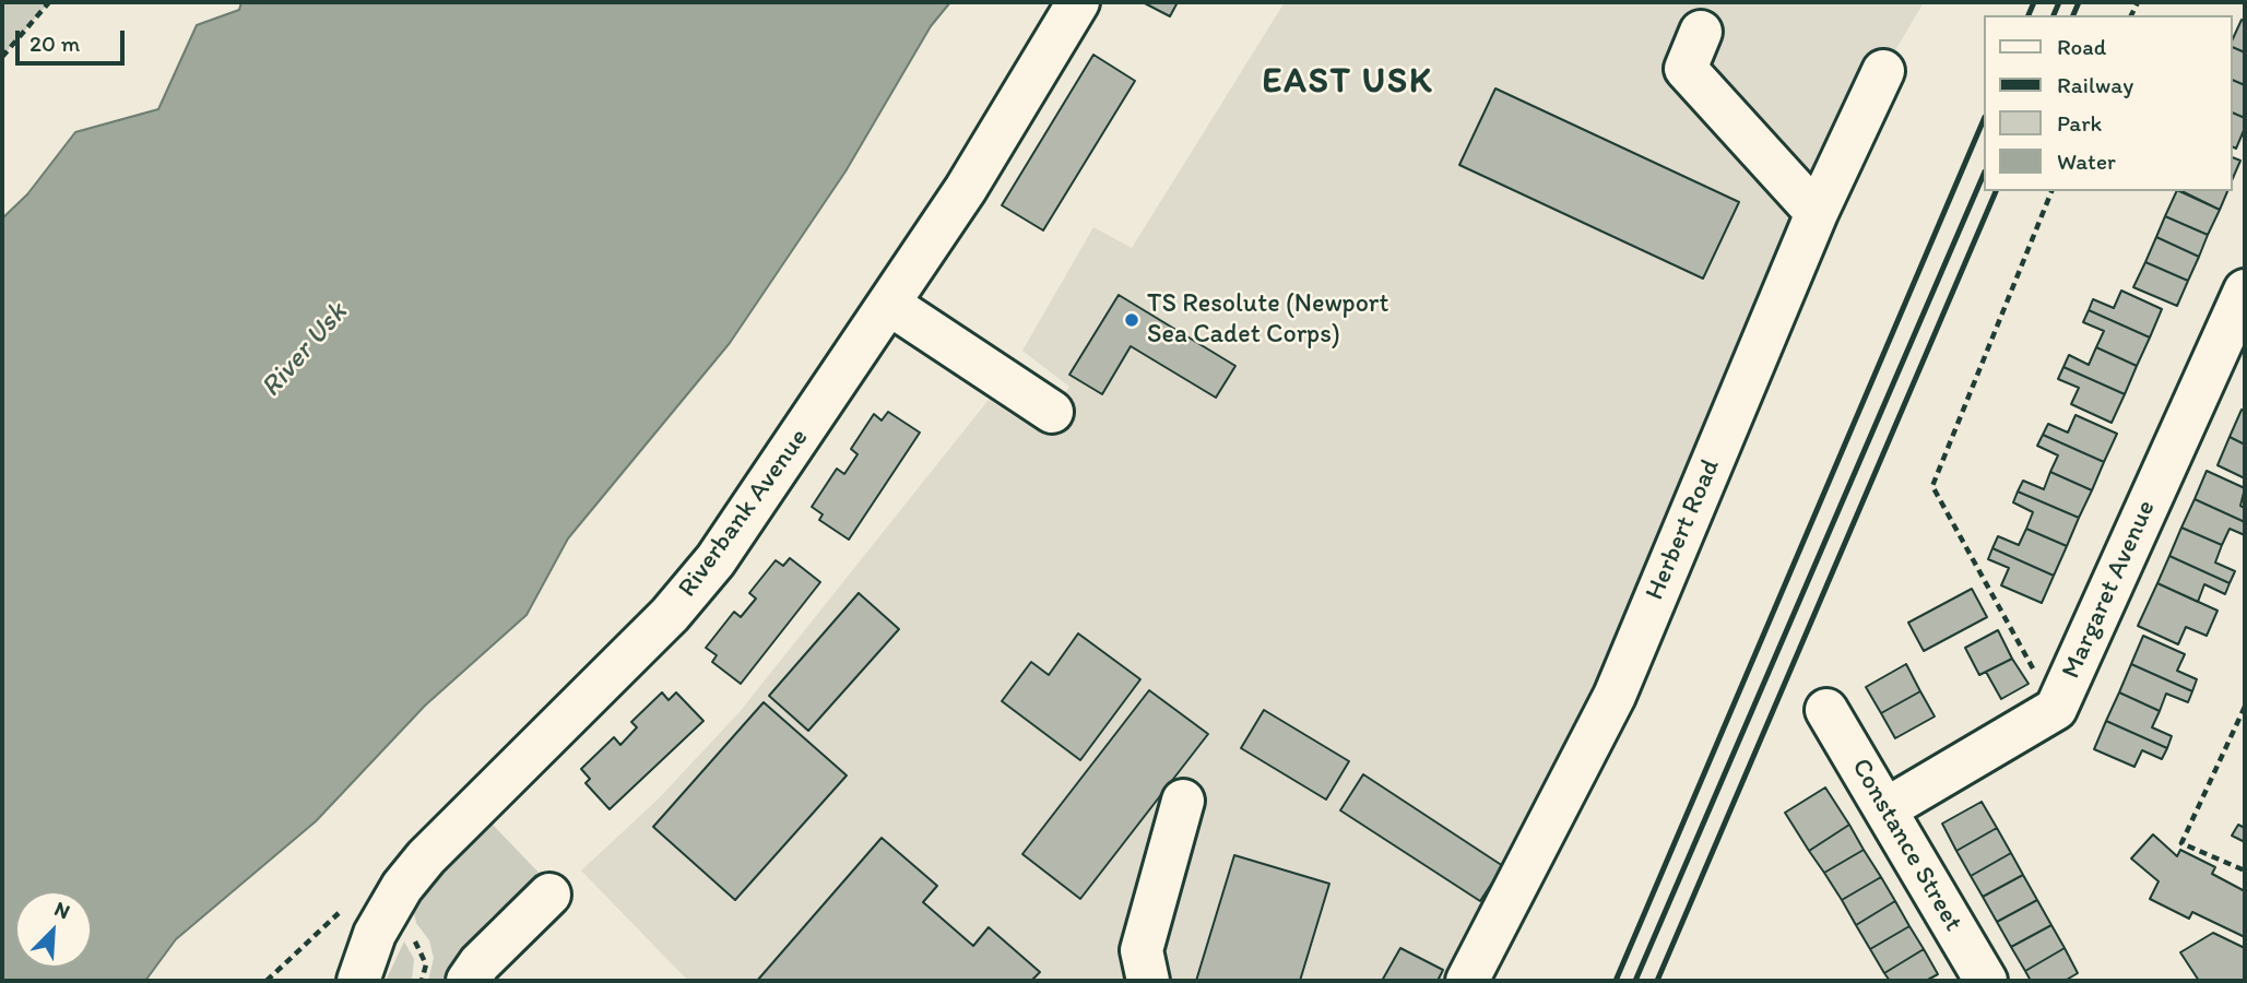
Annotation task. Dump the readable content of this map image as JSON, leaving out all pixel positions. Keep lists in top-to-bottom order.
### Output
{
  "streets": {
    "street": [
      "Riverbank Avenue",
      "Herbert Road",
      "Margaret Avenue",
      "Constance Street"
    ]
  },
  "crossings": [
    ["Margaret Avenue", "Constance Street"]
  ],
  "districts": ["EAST USK"],
  "water": ["River Usk"],
  "places": ["TS Resolute (Newport Sea Cadet Corps)"],
  "legend": [
    "Road",
    "Railway",
    "Park",
    "Water"
  ],
  "scale_bar": "20 m",
  "north": "top right"
}
